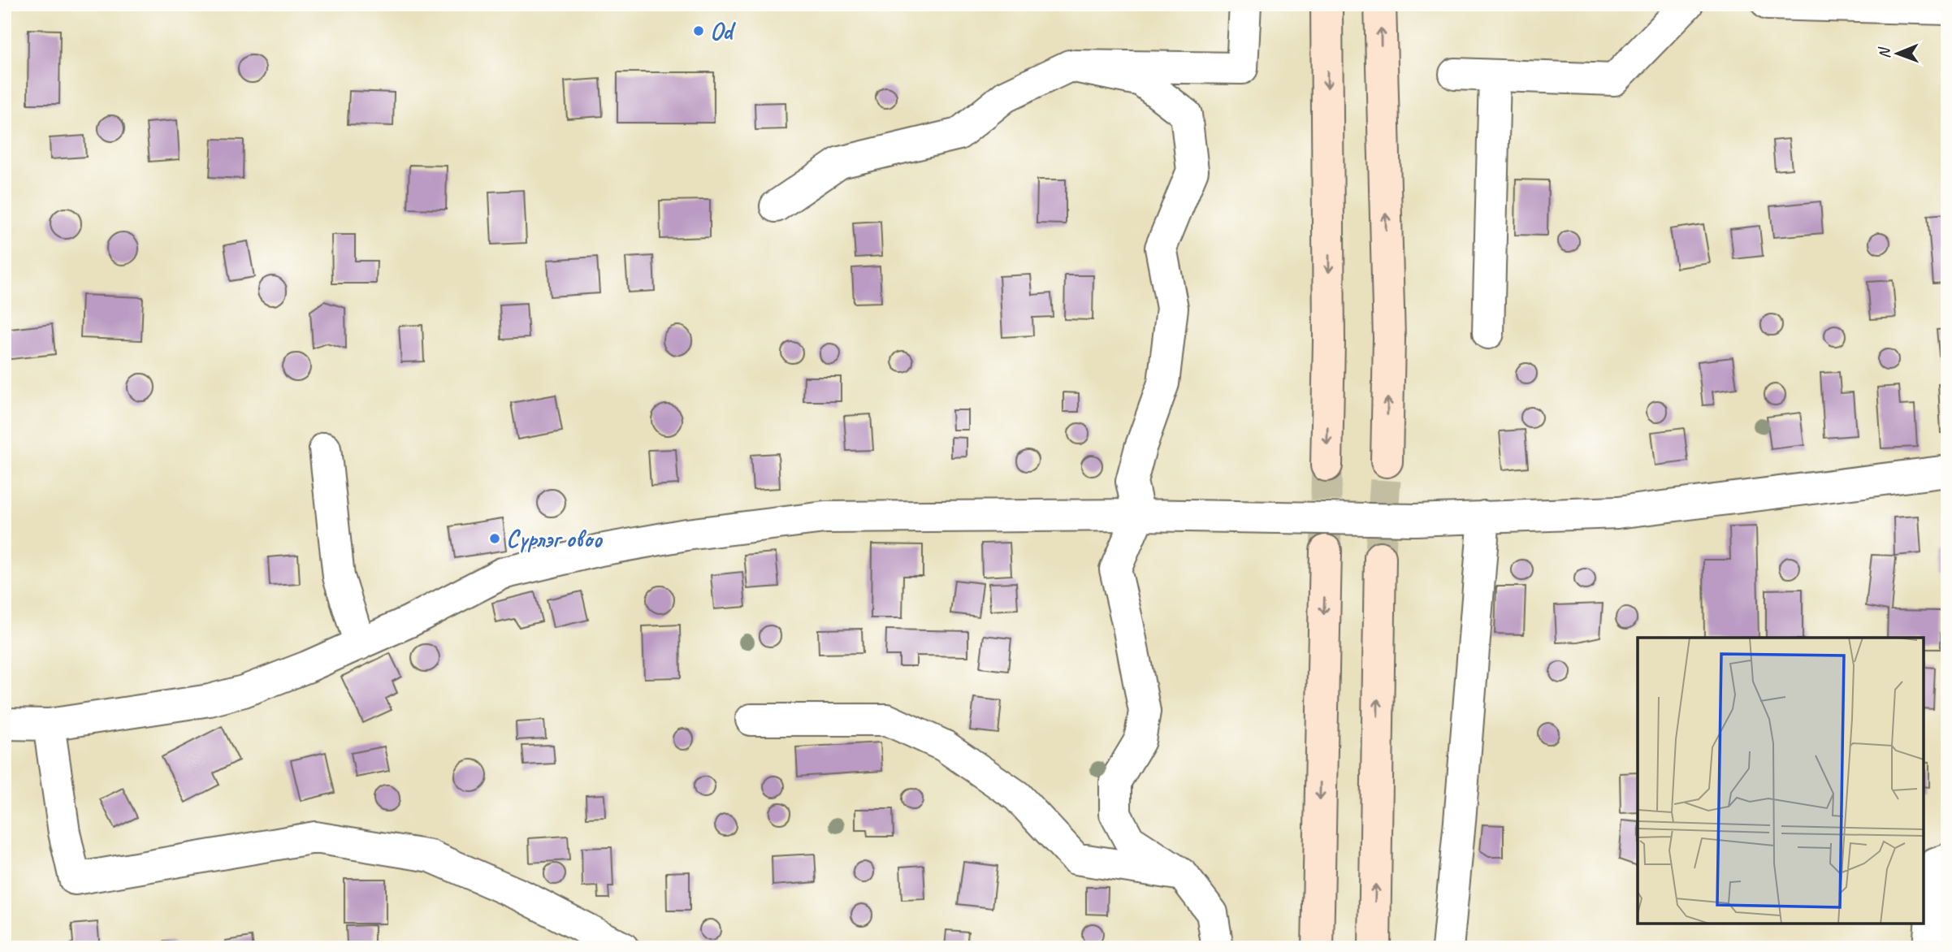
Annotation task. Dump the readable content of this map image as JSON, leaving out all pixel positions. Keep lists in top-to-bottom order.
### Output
{
  "places": ["Od", "Сүрлэг овоо"],
  "north": "left"
}
